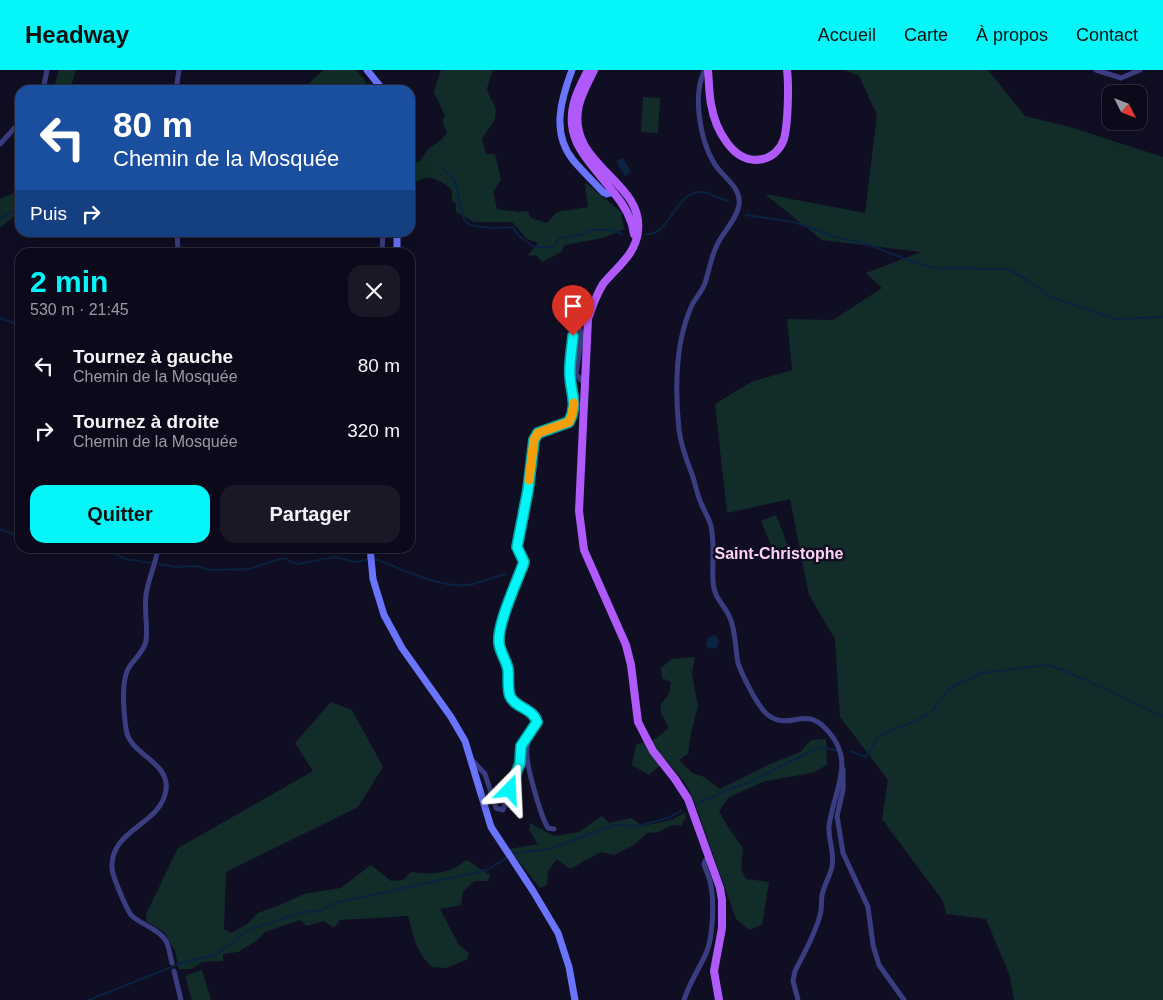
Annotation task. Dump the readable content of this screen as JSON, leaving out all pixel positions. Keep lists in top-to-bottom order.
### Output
{
  "districts": ["Saint-Christophe"],
  "north": "bottom right",
  "page": {
    "header": "Headway",
    "nav": [
      "Accueil",
      "Carte",
      "À propos",
      "Contact"
    ],
    "turn": ["80 m", "Chemin de la Mosquée"],
    "then": "Puis",
    "heading": ["2 min", "530 m · 21:45"],
    "list": [
      {
        "name": "Tournez à gauche",
        "note": "Chemin de la Mosquée",
        "value": "80 m"
      },
      {
        "name": "Tournez à droite",
        "note": "Chemin de la Mosquée",
        "value": "320 m"
      }
    ],
    "buttons": ["Quitter", "Partager"]
  }
}
